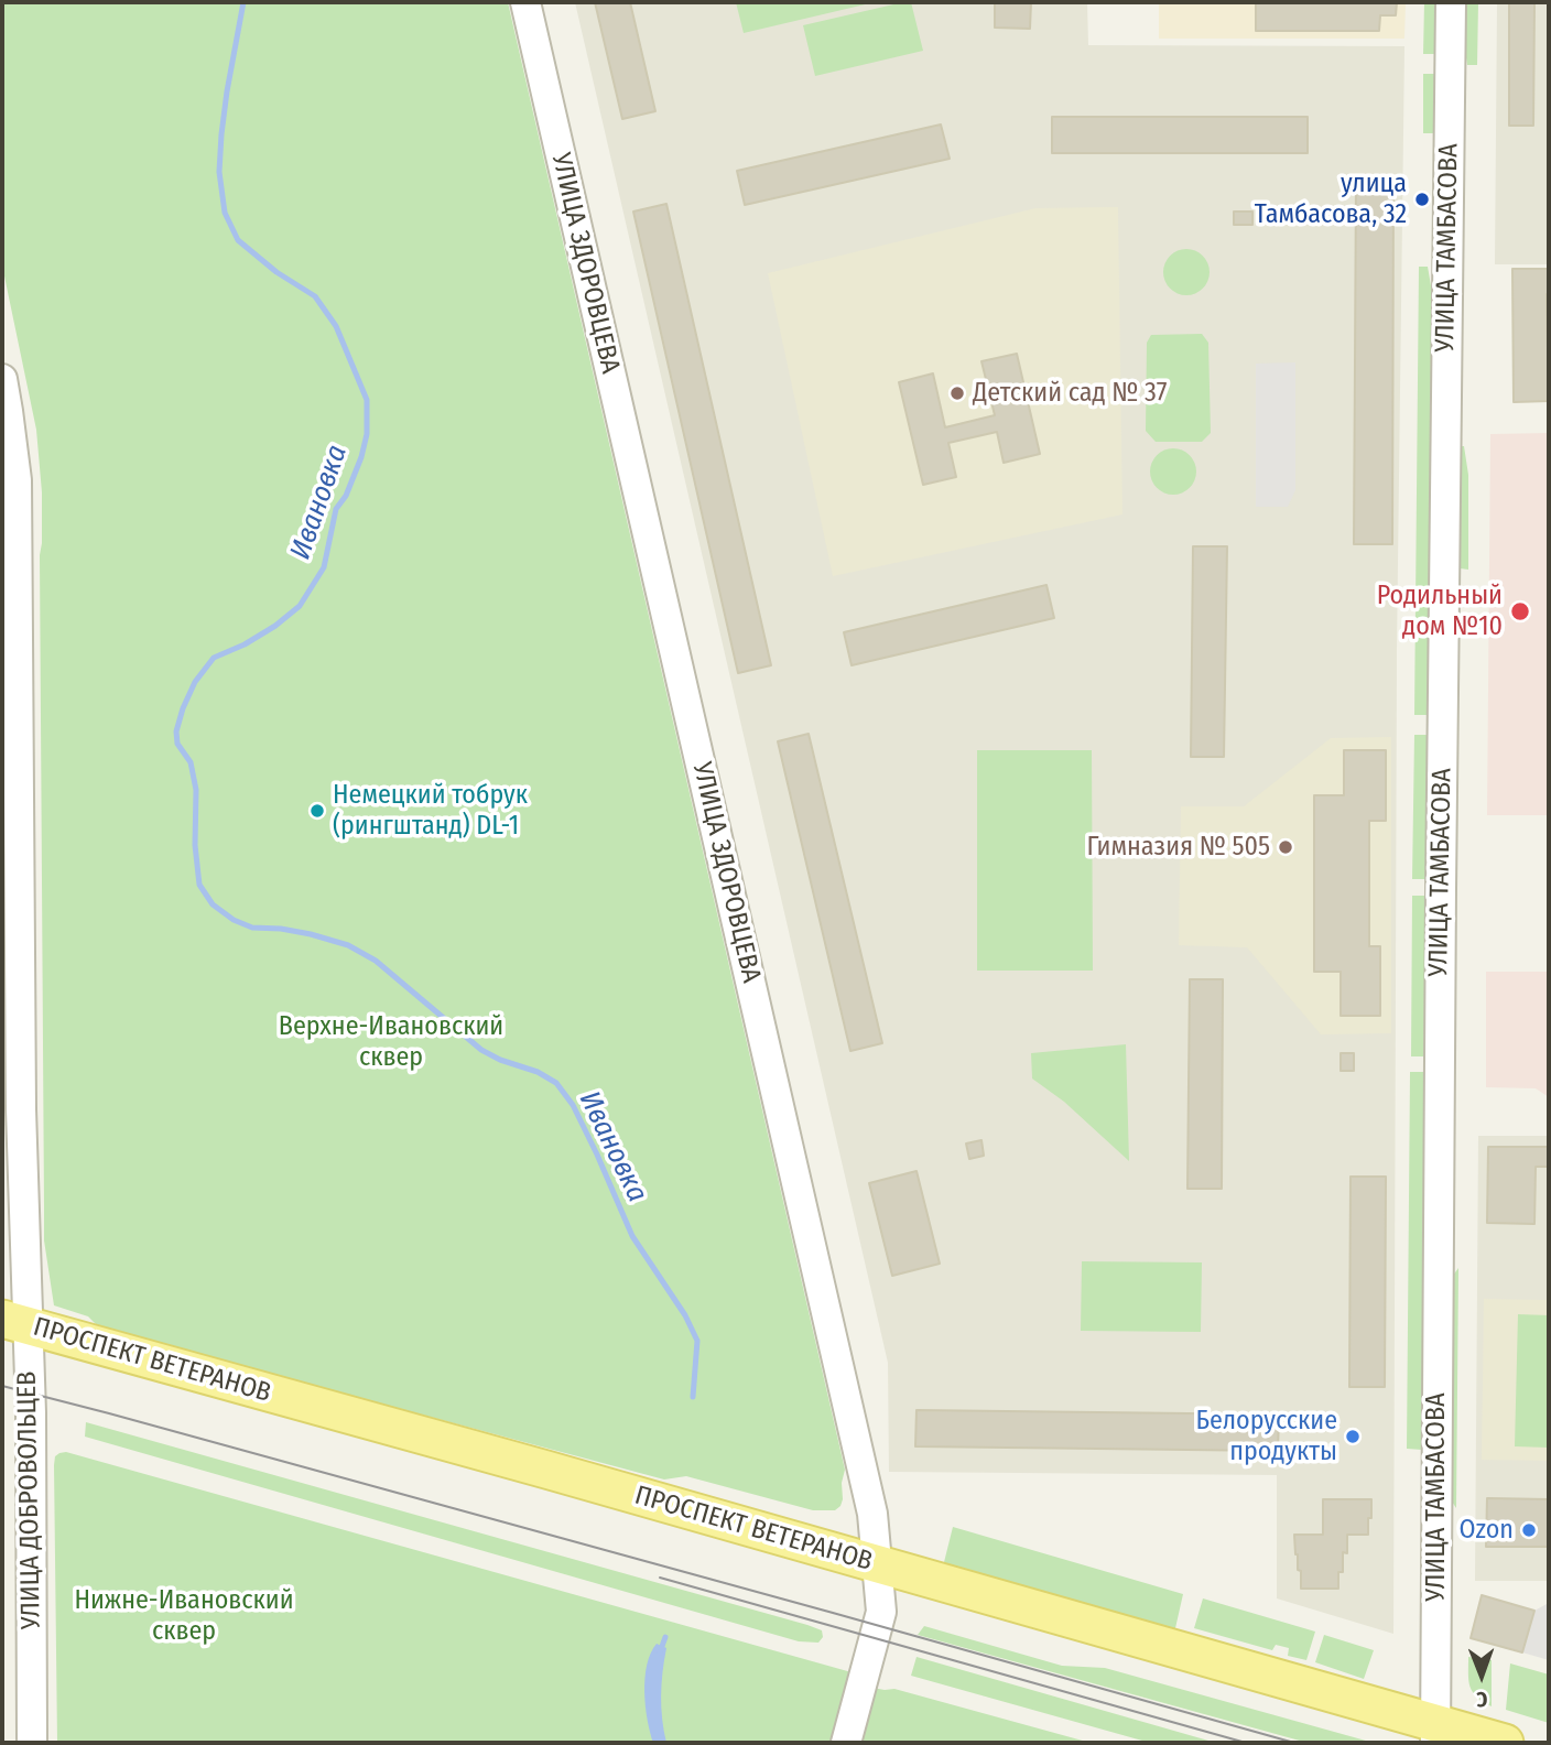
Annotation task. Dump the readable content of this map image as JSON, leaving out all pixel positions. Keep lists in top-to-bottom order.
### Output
{
  "streets": {
    "main road": ["ПРОСПЕКТ ВЕТЕРАНОВ"],
    "street": ["УЛИЦА ТАМБАСОВА", "УЛИЦА ЗДОРОВЦЕВА", "УЛИЦА ДОБРОВОЛЬЦЕВ"]
  },
  "crossings": [
    ["УЛИЦА ТАМБАСОВА", "ПРОСПЕКТ ВЕТЕРАНОВ"],
    ["УЛИЦА ЗДОРОВЦЕВА", "ПРОСПЕКТ ВЕТЕРАНОВ"],
    ["ПРОСПЕКТ ВЕТЕРАНОВ", "УЛИЦА ДОБРОВОЛЬЦЕВ"]
  ],
  "water": ["Ивановка"],
  "parks": ["Верхне-Ивановский сквер", "Нижне-Ивановский сквер"],
  "places": [
    "улица Тамбасова, 32",
    "Детский сад № 37",
    "Родильный дом №10",
    "Немецкий тобрук (рингштанд) DL-1",
    "Гимназия № 505",
    "Белорусские продукты",
    "Ozon"
  ],
  "north": "bottom"
}
